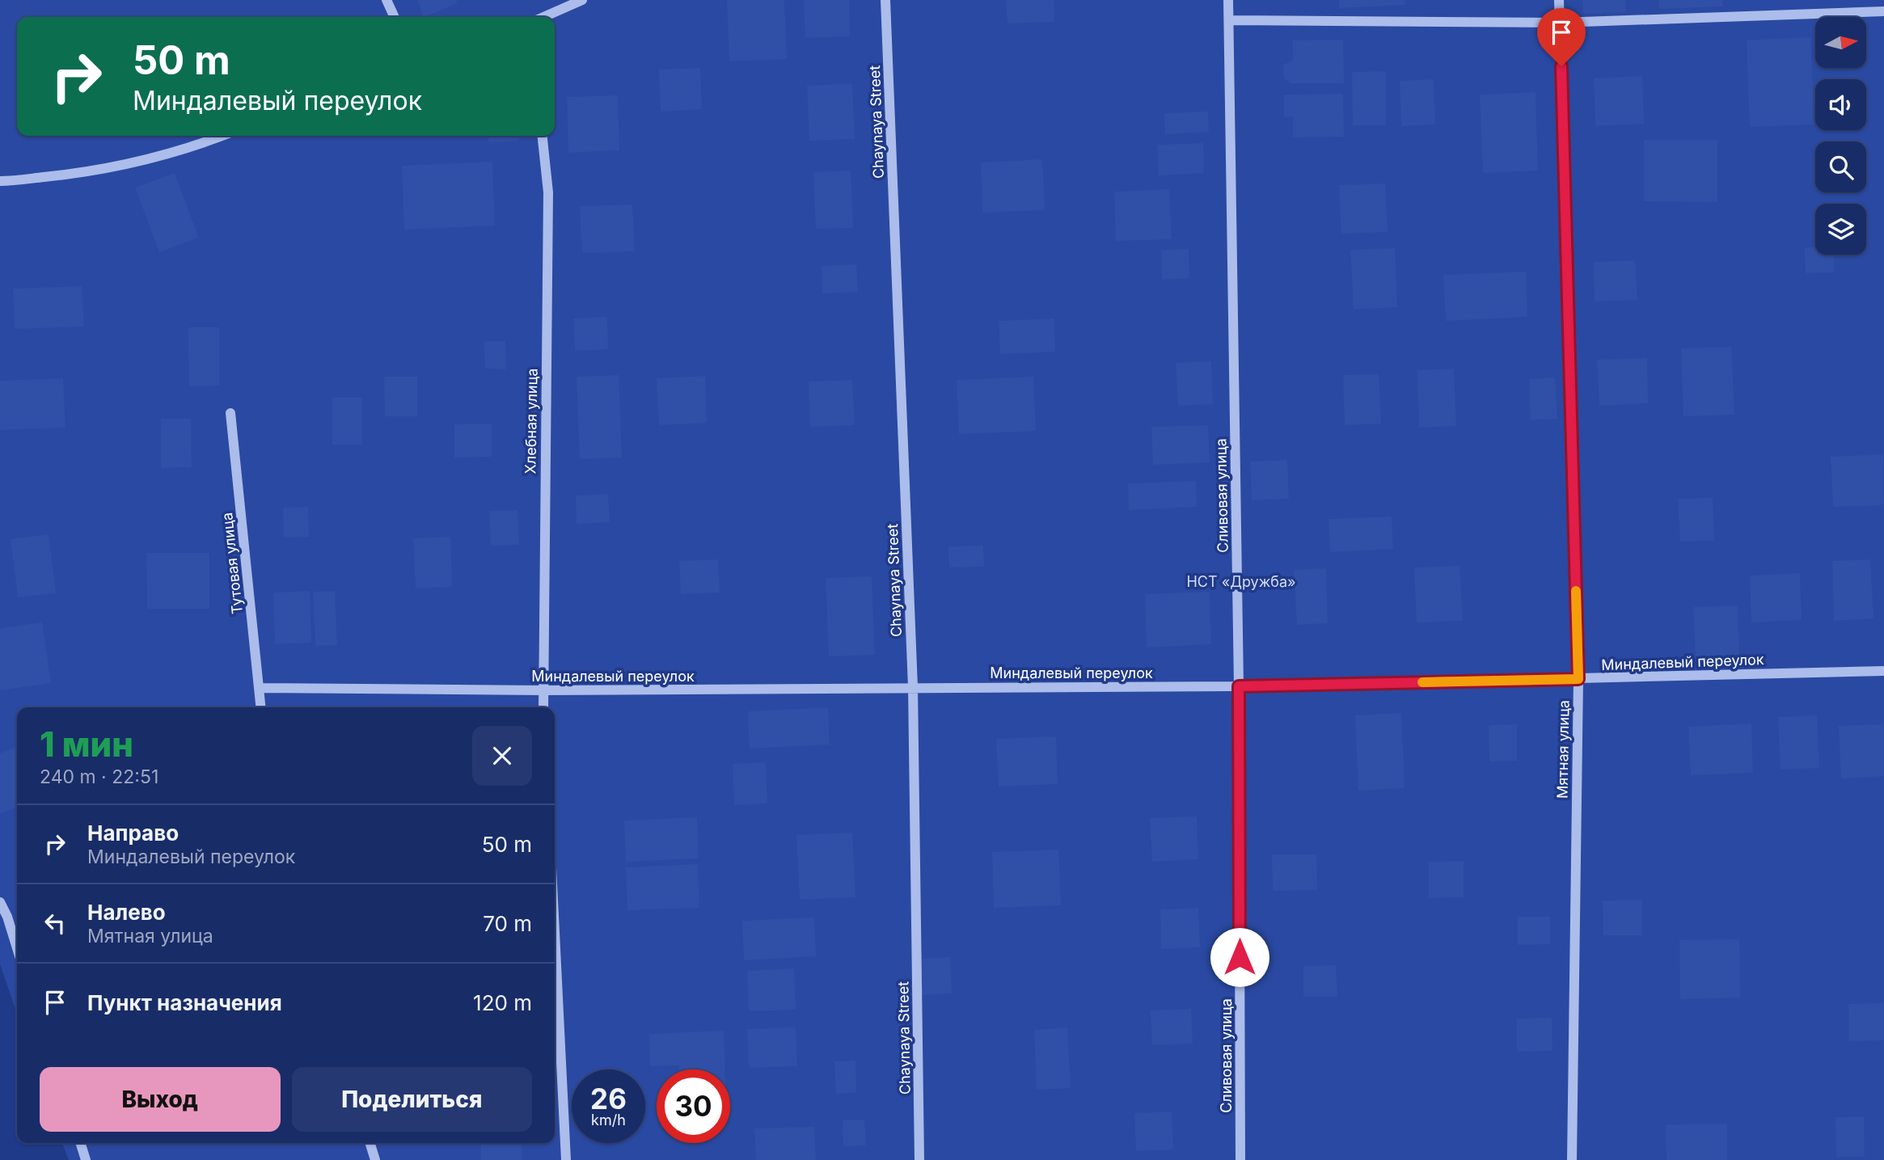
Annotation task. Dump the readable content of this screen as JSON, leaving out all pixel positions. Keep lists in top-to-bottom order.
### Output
{
  "streets": {
    "street": [
      "Chaynaya Street",
      "Хлебная улица",
      "Сливовая улица",
      "Тутовая улица",
      "Миндалевый переулок",
      "Мятная улица"
    ]
  },
  "crossings": [
    ["Chaynaya Street", "Миндалевый переулок"],
    ["Хлебная улица", "Миндалевый переулок"],
    ["Сливовая улица", "Миндалевый переулок"],
    ["Тутовая улица", "Миндалевый переулок"],
    ["Миндалевый переулок", "Мятная улица"]
  ],
  "parks": ["НСТ «Дружба»"],
  "north": "right",
  "page": {
    "turn": ["50 m", "Миндалевый переулок"],
    "heading": ["1 мин", "240 m · 22:51"],
    "list": [
      {
        "name": "Направо",
        "note": "Миндалевый переулок",
        "value": "50 m"
      },
      {
        "name": "Налево",
        "note": "Мятная улица",
        "value": "70 m"
      },
      {
        "name": "Пункт назначения",
        "value": "120 m"
      }
    ],
    "buttons": ["Выход", "Поделиться"],
    "speed": "26 km/h",
    "limit": "30"
  }
}
